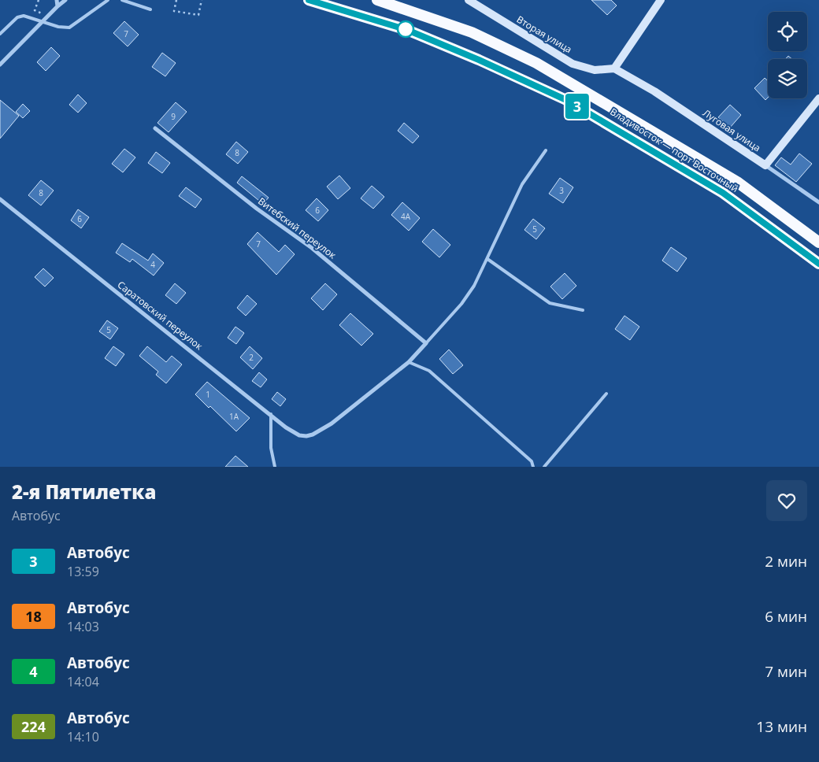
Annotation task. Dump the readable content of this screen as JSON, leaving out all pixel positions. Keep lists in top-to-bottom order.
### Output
{
  "streets": {
    "highway": ["Владивосток — порт Восточный"],
    "main road": ["Вторая улица", "Луговая улица"],
    "street": ["Витебский переулок", "Саратовский переулок"]
  },
  "crossings": [
    ["Вторая улица", "Луговая улица"]
  ],
  "lines": ["bus line 3"],
  "house_numbers": [
    "7",
    "9",
    "8",
    "3",
    "8",
    "6",
    "4А",
    "6",
    "5",
    "7",
    "4",
    "5",
    "2",
    "1",
    "1А"
  ],
  "page": {
    "on_map": "3",
    "heading": ["2-я Пятилетка", "Автобус"],
    "list": [
      {
        "mark": "3",
        "name": "Автобус",
        "note": "13:59",
        "value": "2 мин"
      },
      {
        "mark": "18",
        "name": "Автобус",
        "note": "14:03",
        "value": "6 мин"
      },
      {
        "mark": "4",
        "name": "Автобус",
        "note": "14:04",
        "value": "7 мин"
      },
      {
        "mark": "224",
        "name": "Автобус",
        "note": "14:10",
        "value": "13 мин"
      }
    ]
  }
}
